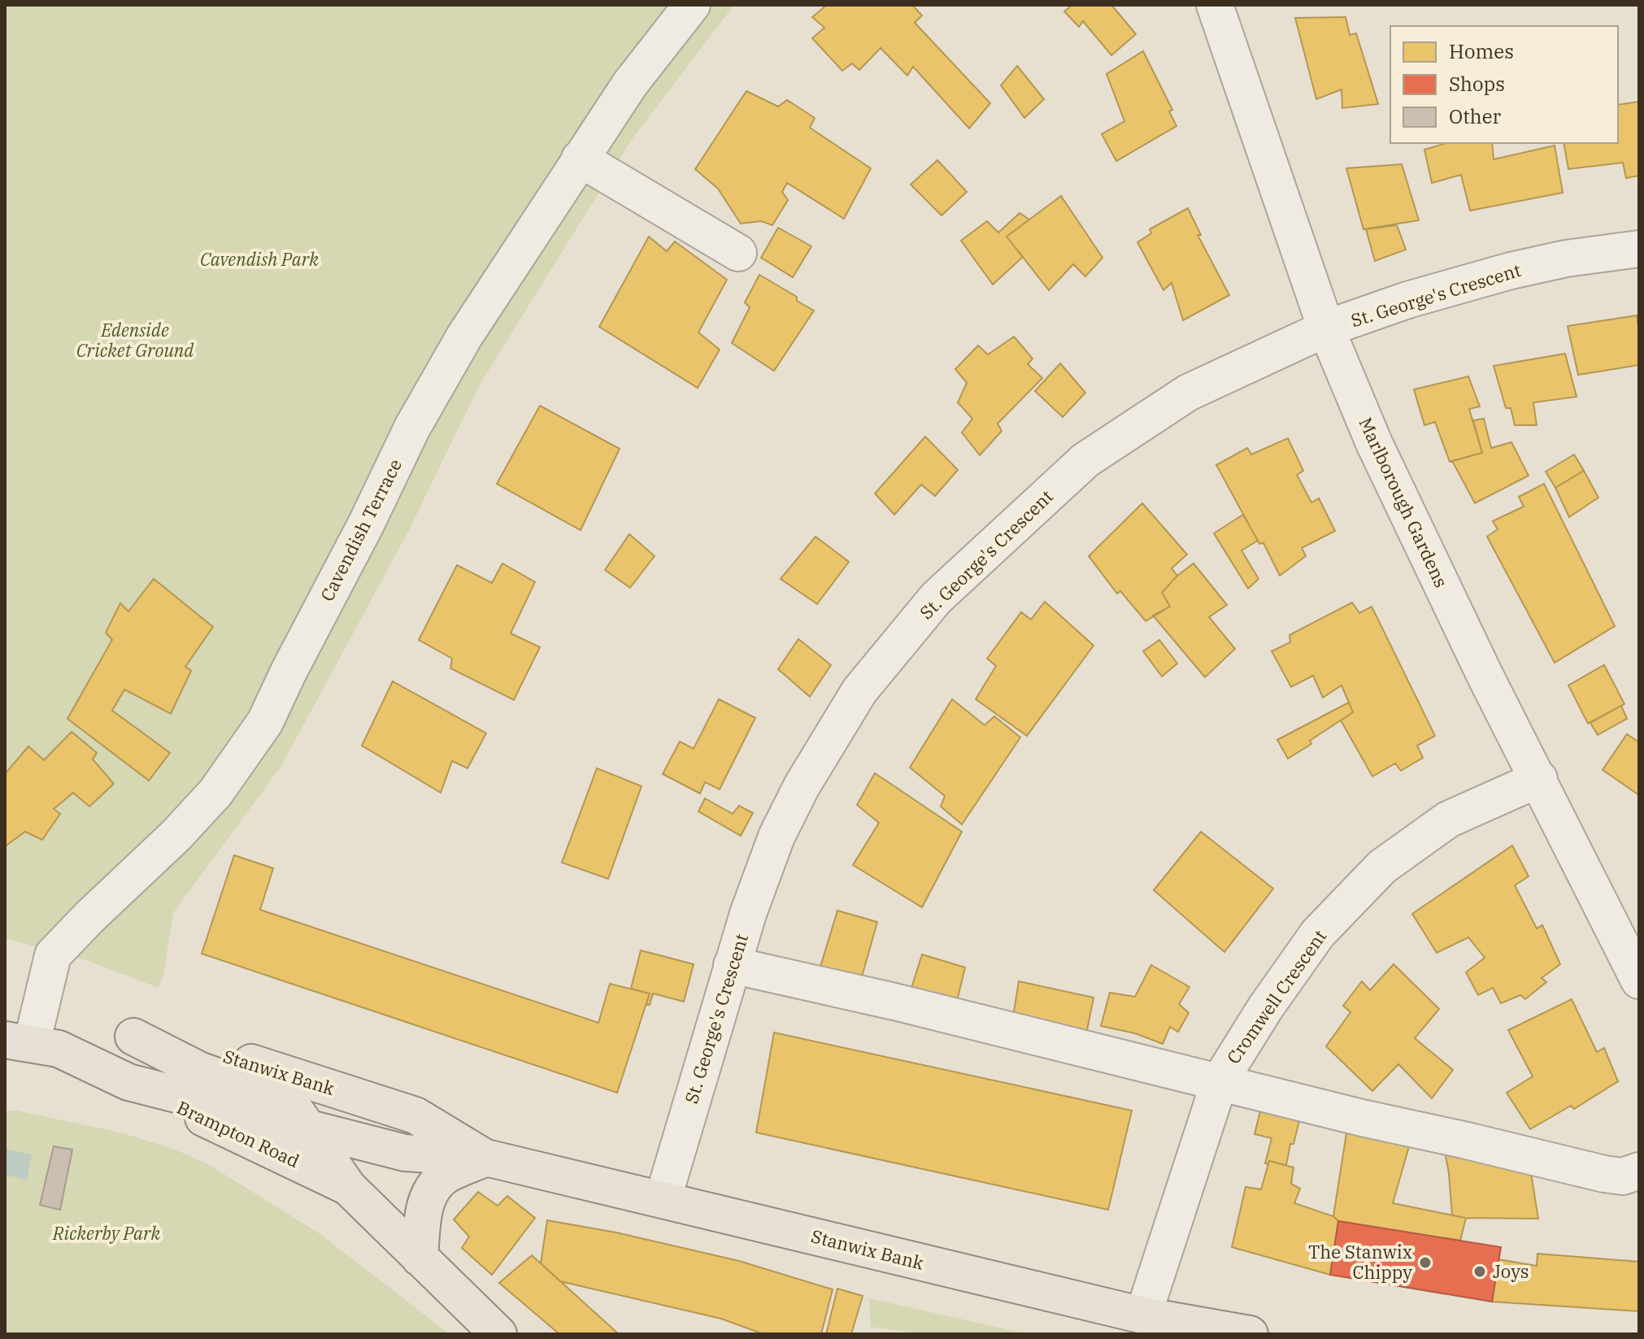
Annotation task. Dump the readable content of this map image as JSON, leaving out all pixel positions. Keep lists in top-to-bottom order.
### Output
{
  "streets": {
    "main road": ["Stanwix Bank", "Brampton Road"],
    "street": [
      "St. George's Crescent",
      "Marlborough Gardens",
      "Cavendish Terrace",
      "Cromwell Crescent"
    ]
  },
  "crossings": [
    ["St. George's Crescent", "Marlborough Gardens"],
    ["St. George's Crescent", "Stanwix Bank"],
    ["Marlborough Gardens", "Cromwell Crescent"],
    ["Cavendish Terrace", "Stanwix Bank"],
    ["Cromwell Crescent", "Stanwix Bank"],
    ["Stanwix Bank", "Brampton Road"]
  ],
  "parks": ["Cavendish Park", "Edenside Cricket Ground", "Rickerby Park"],
  "places": ["The Stanwix Chippy", "Joys"],
  "legend": ["Homes", "Shops", "Other"]
}
